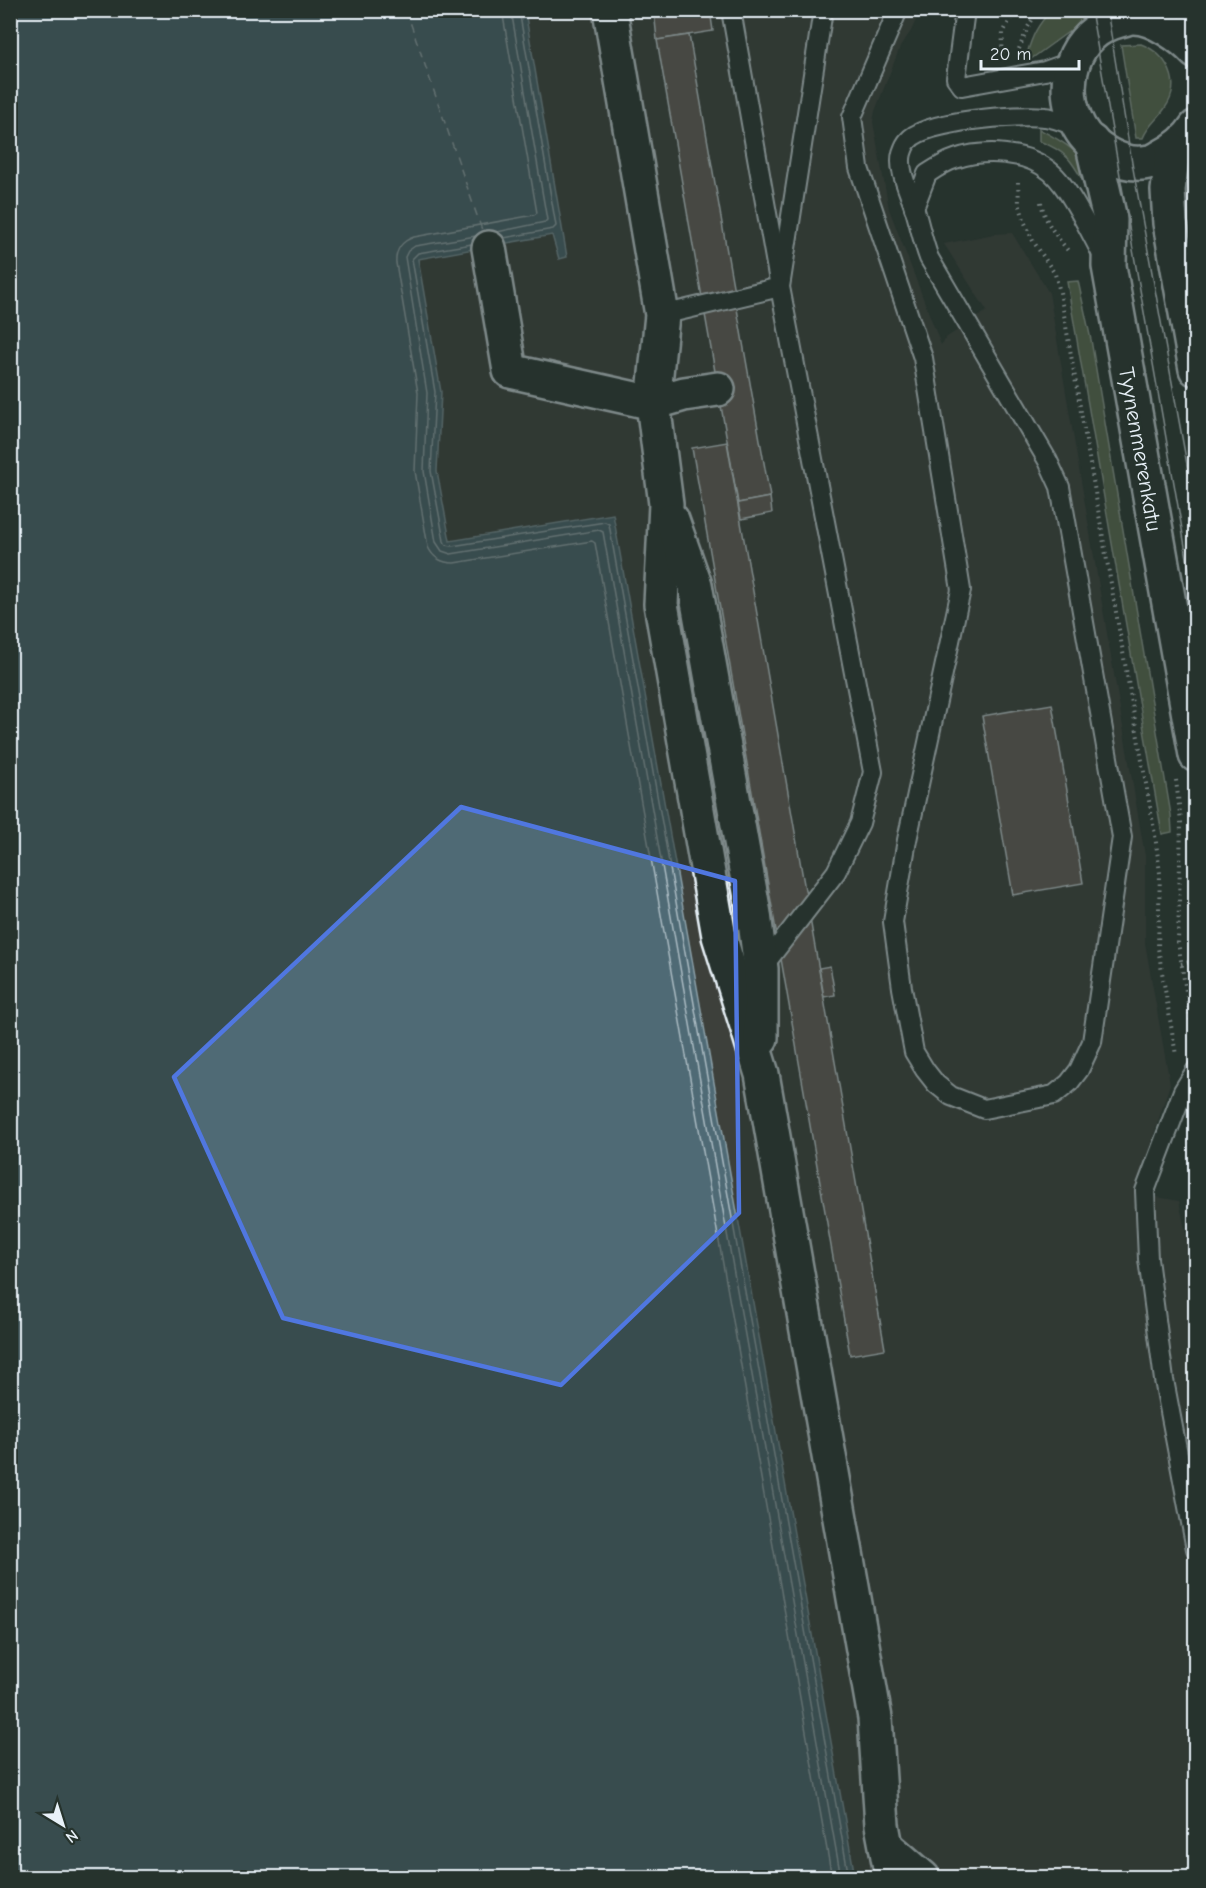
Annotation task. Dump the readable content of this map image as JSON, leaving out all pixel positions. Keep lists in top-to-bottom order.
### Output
{
  "streets": {
    "street": ["Tyynenmerenkatu"]
  },
  "scale_bar": "20 m",
  "north": "bottom right"
}
